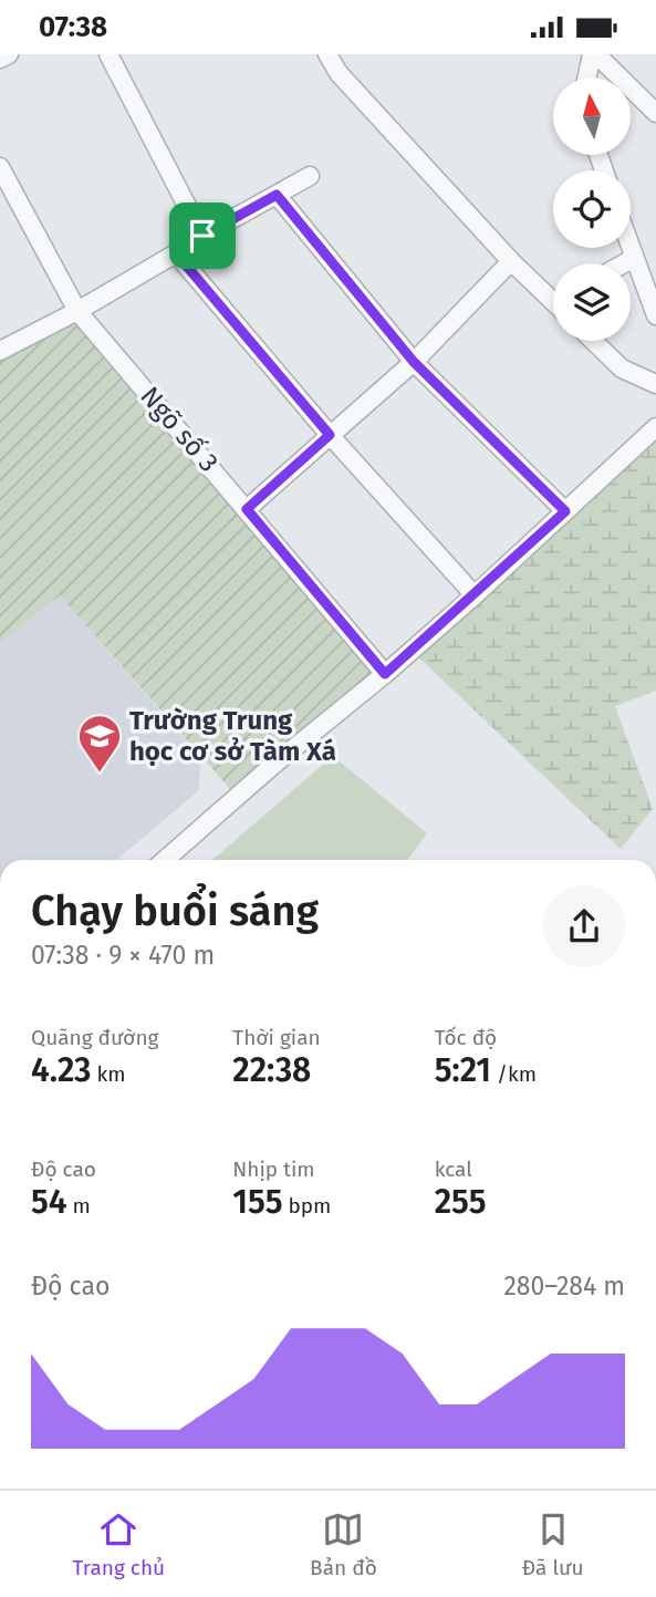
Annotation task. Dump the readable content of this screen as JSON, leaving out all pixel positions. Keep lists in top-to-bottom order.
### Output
{
  "streets": {
    "street": ["Ngõ số 3"]
  },
  "places": {
    "school or university": ["Trường Trung học cơ sở Tàm Xá"]
  },
  "north": "top",
  "page": {
    "status": "07:38",
    "heading": ["Chạy buổi sáng", "07:38 · 9 × 470 m"],
    "stats": [
      ["Quãng đường", "4.23 km"],
      ["Thời gian", "22:38"],
      ["Tốc độ", "5:21 /km"],
      ["Độ cao", "54 m"],
      ["Nhịp tim", "155 bpm"],
      ["kcal", "255"]
    ],
    "chart": ["Độ cao", "280–284 m"],
    "tabs": ["Trang chủ", "Bản đồ", "Đã lưu"]
  }
}
